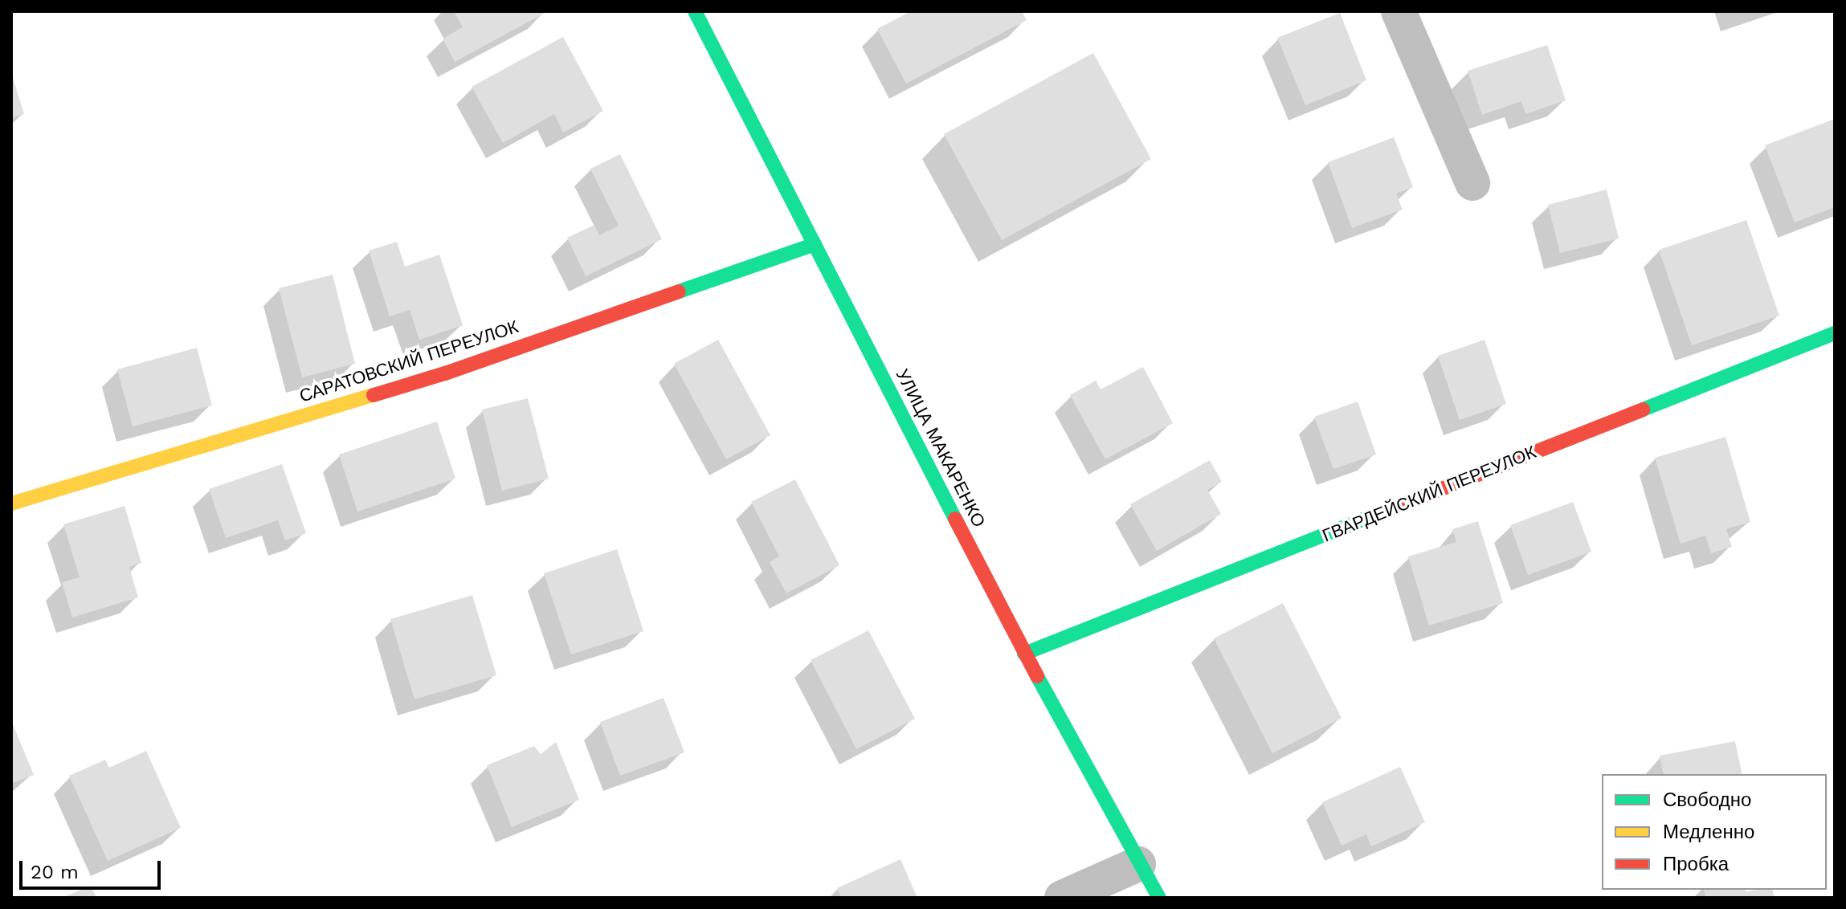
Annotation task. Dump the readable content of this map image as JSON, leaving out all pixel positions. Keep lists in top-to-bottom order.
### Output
{
  "streets": {
    "street": ["САРАТОВСКИЙ ПЕРЕУЛОК", "УЛИЦА МАКАРЕНКО", "ГВАРДЕЙСКИЙ ПЕРЕУЛОК"]
  },
  "crossings": [
    ["САРАТОВСКИЙ ПЕРЕУЛОК", "УЛИЦА МАКАРЕНКО"],
    ["УЛИЦА МАКАРЕНКО", "ГВАРДЕЙСКИЙ ПЕРЕУЛОК"]
  ],
  "legend": ["Свободно", "Медленно", "Пробка"],
  "scale_bar": "20 m"
}
